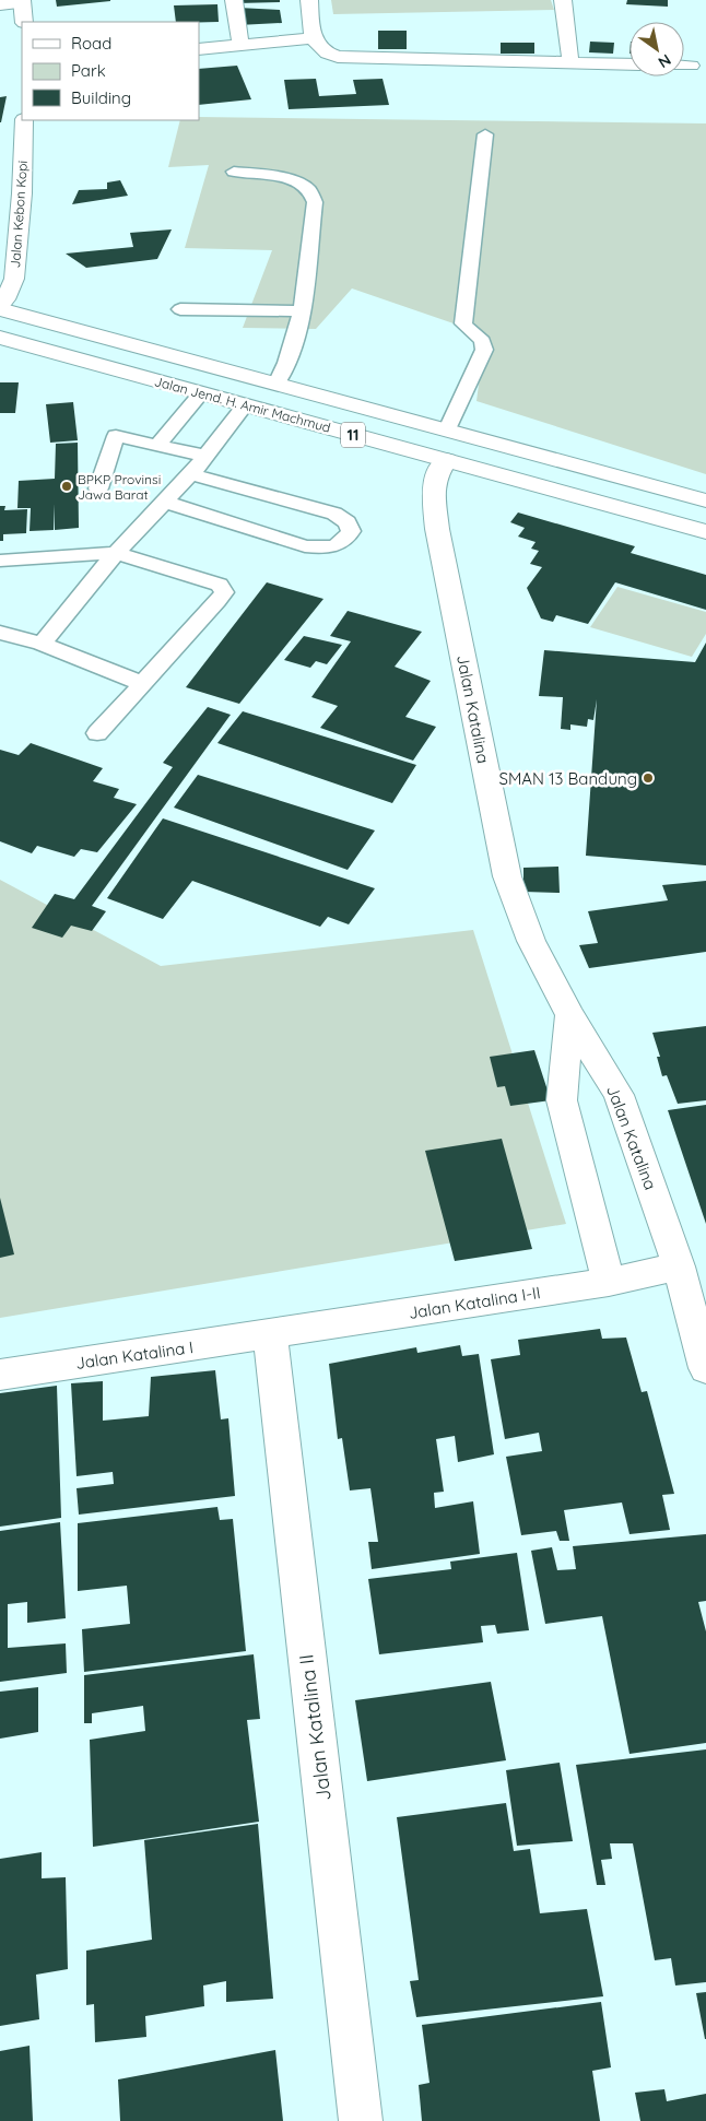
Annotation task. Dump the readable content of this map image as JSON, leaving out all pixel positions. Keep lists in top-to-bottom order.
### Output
{
  "streets": {
    "main road": [
      "Jalan Kebon Kopi",
      "Jalan Jend. H. Amir Machmud",
      "11",
      "Jalan Katalina",
      "Jalan Katalina I-II",
      "Jalan Katalina I",
      "Jalan Katalina II"
    ]
  },
  "crossings": [
    ["Jalan Jend. H. Amir Machmud", "Jalan Katalina"],
    ["Jalan Katalina", "Jalan Katalina I-II"],
    ["Jalan Katalina I-II", "Jalan Katalina I"],
    ["Jalan Katalina I-II", "Jalan Katalina II"],
    ["Jalan Katalina I", "Jalan Katalina II"]
  ],
  "places": ["BPKP Provinsi Jawa Barat", "SMAN 13 Bandung"],
  "legend": ["Road", "Park", "Building"],
  "north": "bottom right"
}
